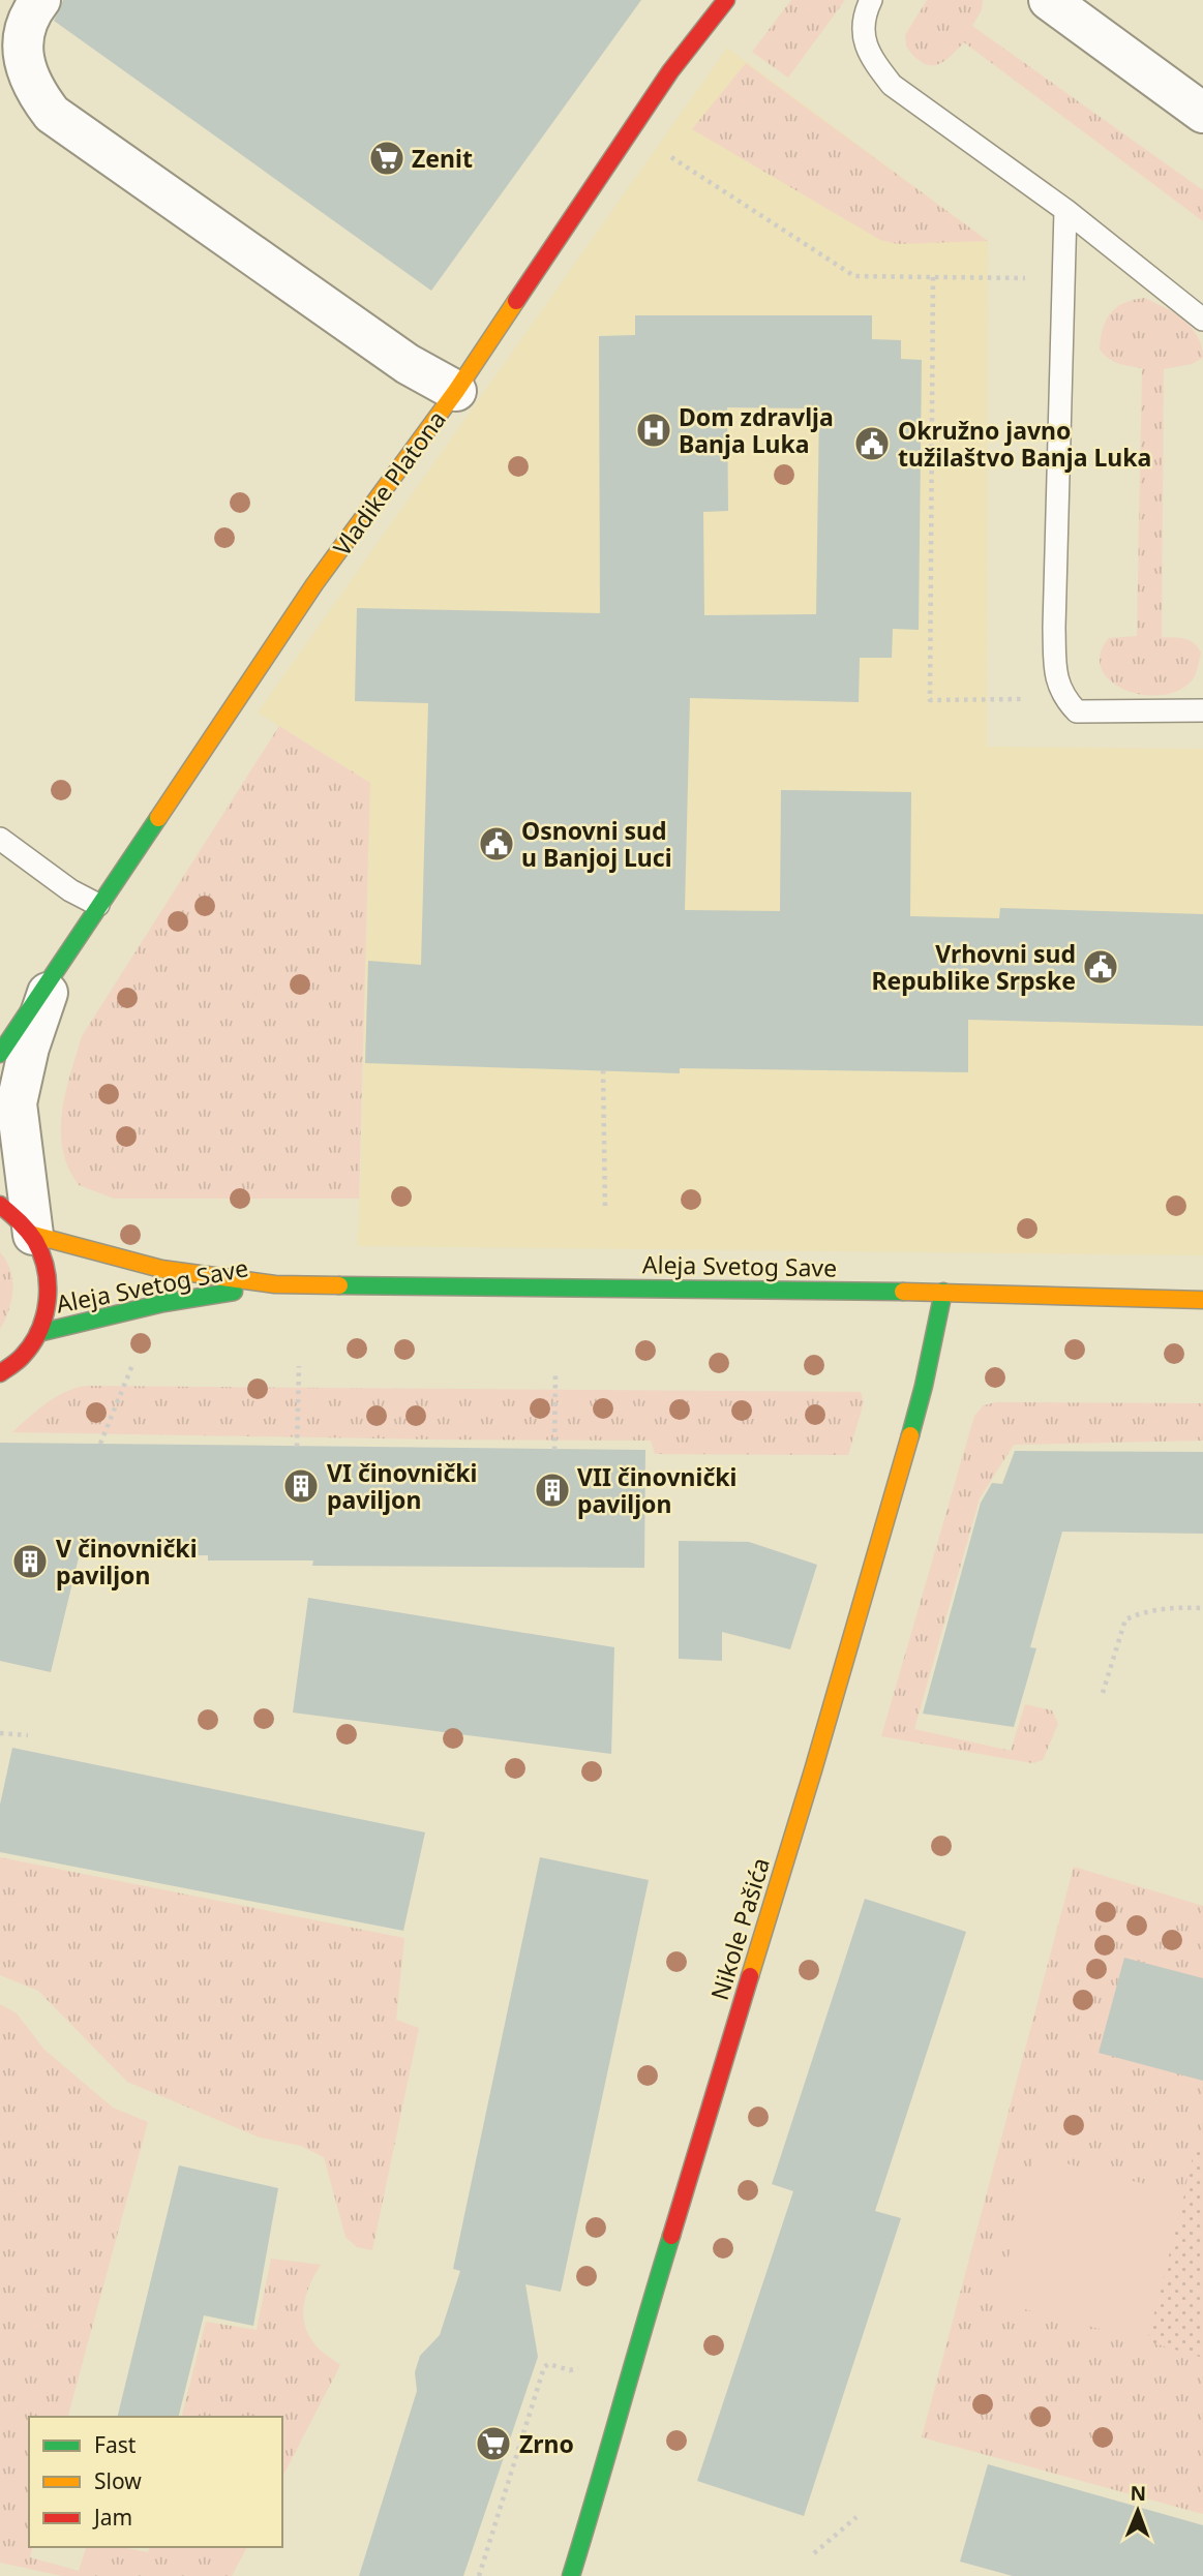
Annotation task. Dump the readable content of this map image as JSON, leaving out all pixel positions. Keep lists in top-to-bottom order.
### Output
{
  "streets": {
    "street": ["Vladike Platona", "Aleja Svetog Save", "Nikole Pašića"]
  },
  "crossings": [
    ["Vladike Platona", "Aleja Svetog Save"],
    ["Aleja Svetog Save", "Nikole Pašića"]
  ],
  "places": {
    "supermarket": ["Zenit", "Zrno"],
    "hospital": ["Dom zdravlja Banja Luka"],
    "public building": ["Okružno javno tužilaštvo Banja Luka", "Osnovni sud u Banjoj Luci", "Vrhovni sud Republike Srpske"],
    "building": ["VI činovnički paviljon", "VII činovnički paviljon", "V činovnički paviljon"]
  },
  "legend": ["Fast", "Slow", "Jam"],
  "north": "top"
}
